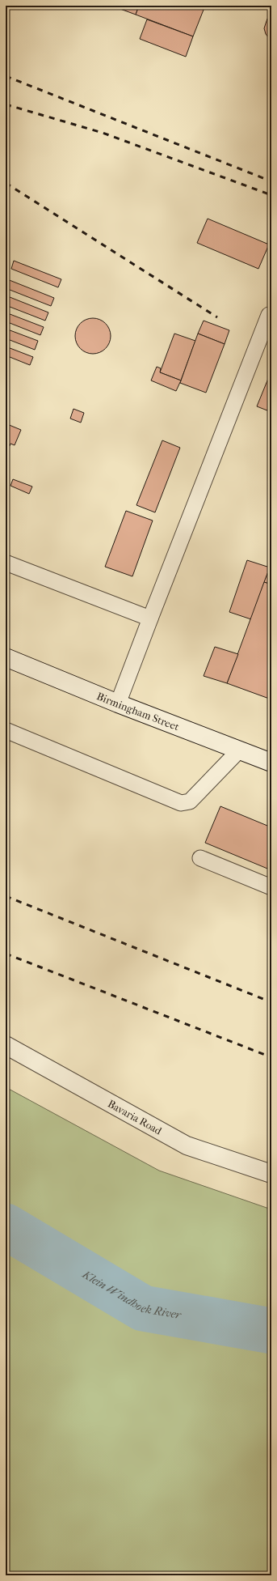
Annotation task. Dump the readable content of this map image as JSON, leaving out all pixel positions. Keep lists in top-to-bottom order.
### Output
{
  "streets": {
    "street": ["Birmingham Street", "Bavaria Road"]
  },
  "water": ["Klein Windhoek River"]
}
